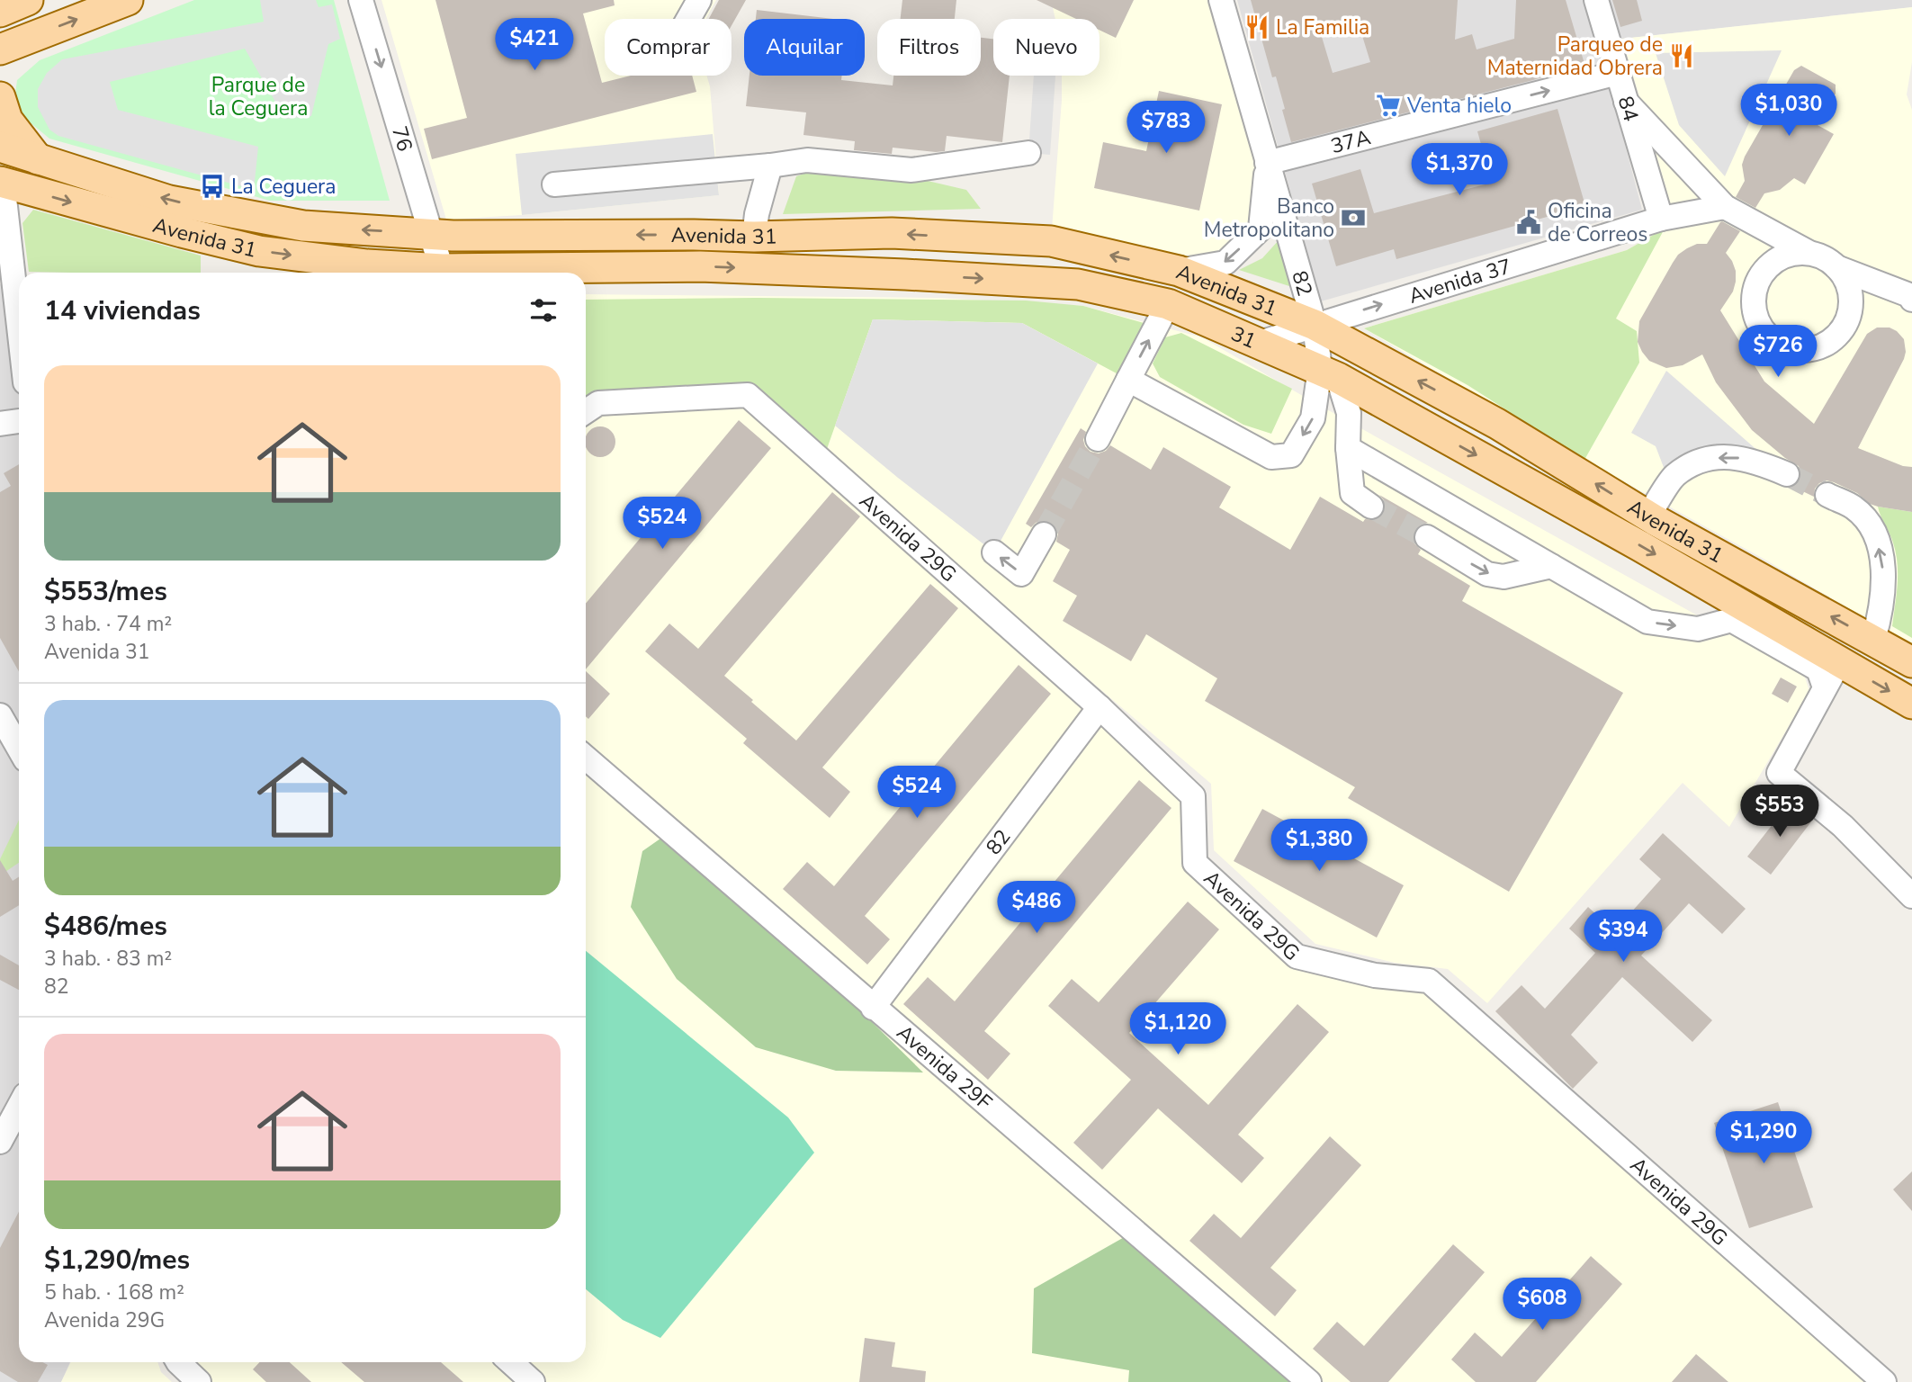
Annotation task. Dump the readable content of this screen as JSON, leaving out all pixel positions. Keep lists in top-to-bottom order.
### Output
{
  "streets": {
    "main road": ["Avenida 31", "31"],
    "street": [
      "84",
      "76",
      "37A",
      "Avenida 37",
      "82",
      "Avenida 29G",
      "Avenida 29F"
    ]
  },
  "crossings": [
    ["84", "37A"],
    ["84", "Avenida 37"],
    ["76", "Avenida 31"],
    ["37A", "82"],
    ["Avenida 31", "Avenida 37"],
    ["Avenida 31", "82"],
    ["Avenida 31", "31"],
    ["Avenida 37", "82"],
    ["Avenida 37", "31"],
    ["82", "31"],
    ["82", "Avenida 29G"],
    ["82", "Avenida 29F"]
  ],
  "one_way": ["76", "37A", "Avenida 37"],
  "parks": ["Parque de la Ceguera"],
  "places": {
    "restaurant": ["La Familia", "Parqueo de Maternidad Obrera"],
    "supermarket": ["Venta hielo"],
    "bus stop": ["La Ceguera"],
    "bank": ["Banco Metropolitano"],
    "public building": ["Oficina de Correos"]
  },
  "page": {
    "price": [
      "$421",
      "$1,030",
      "$783",
      "$1,370",
      "$726",
      "$524",
      "$524",
      "$553",
      "$1,380",
      "$486",
      "$394",
      "$1,120",
      "$1,290",
      "$608"
    ],
    "chip": [
      "Comprar",
      "Alquilar",
      "Filtros",
      "Nuevo"
    ],
    "heading": "14 viviendas",
    "list": [
      {
        "name": "$553/mes",
        "note": "3 hab. · 74 m² · Avenida 31"
      },
      {
        "name": "$486/mes",
        "note": "3 hab. · 83 m² · 82"
      },
      {
        "name": "$1,290/mes",
        "note": "5 hab. · 168 m² · Avenida 29G"
      }
    ]
  }
}
